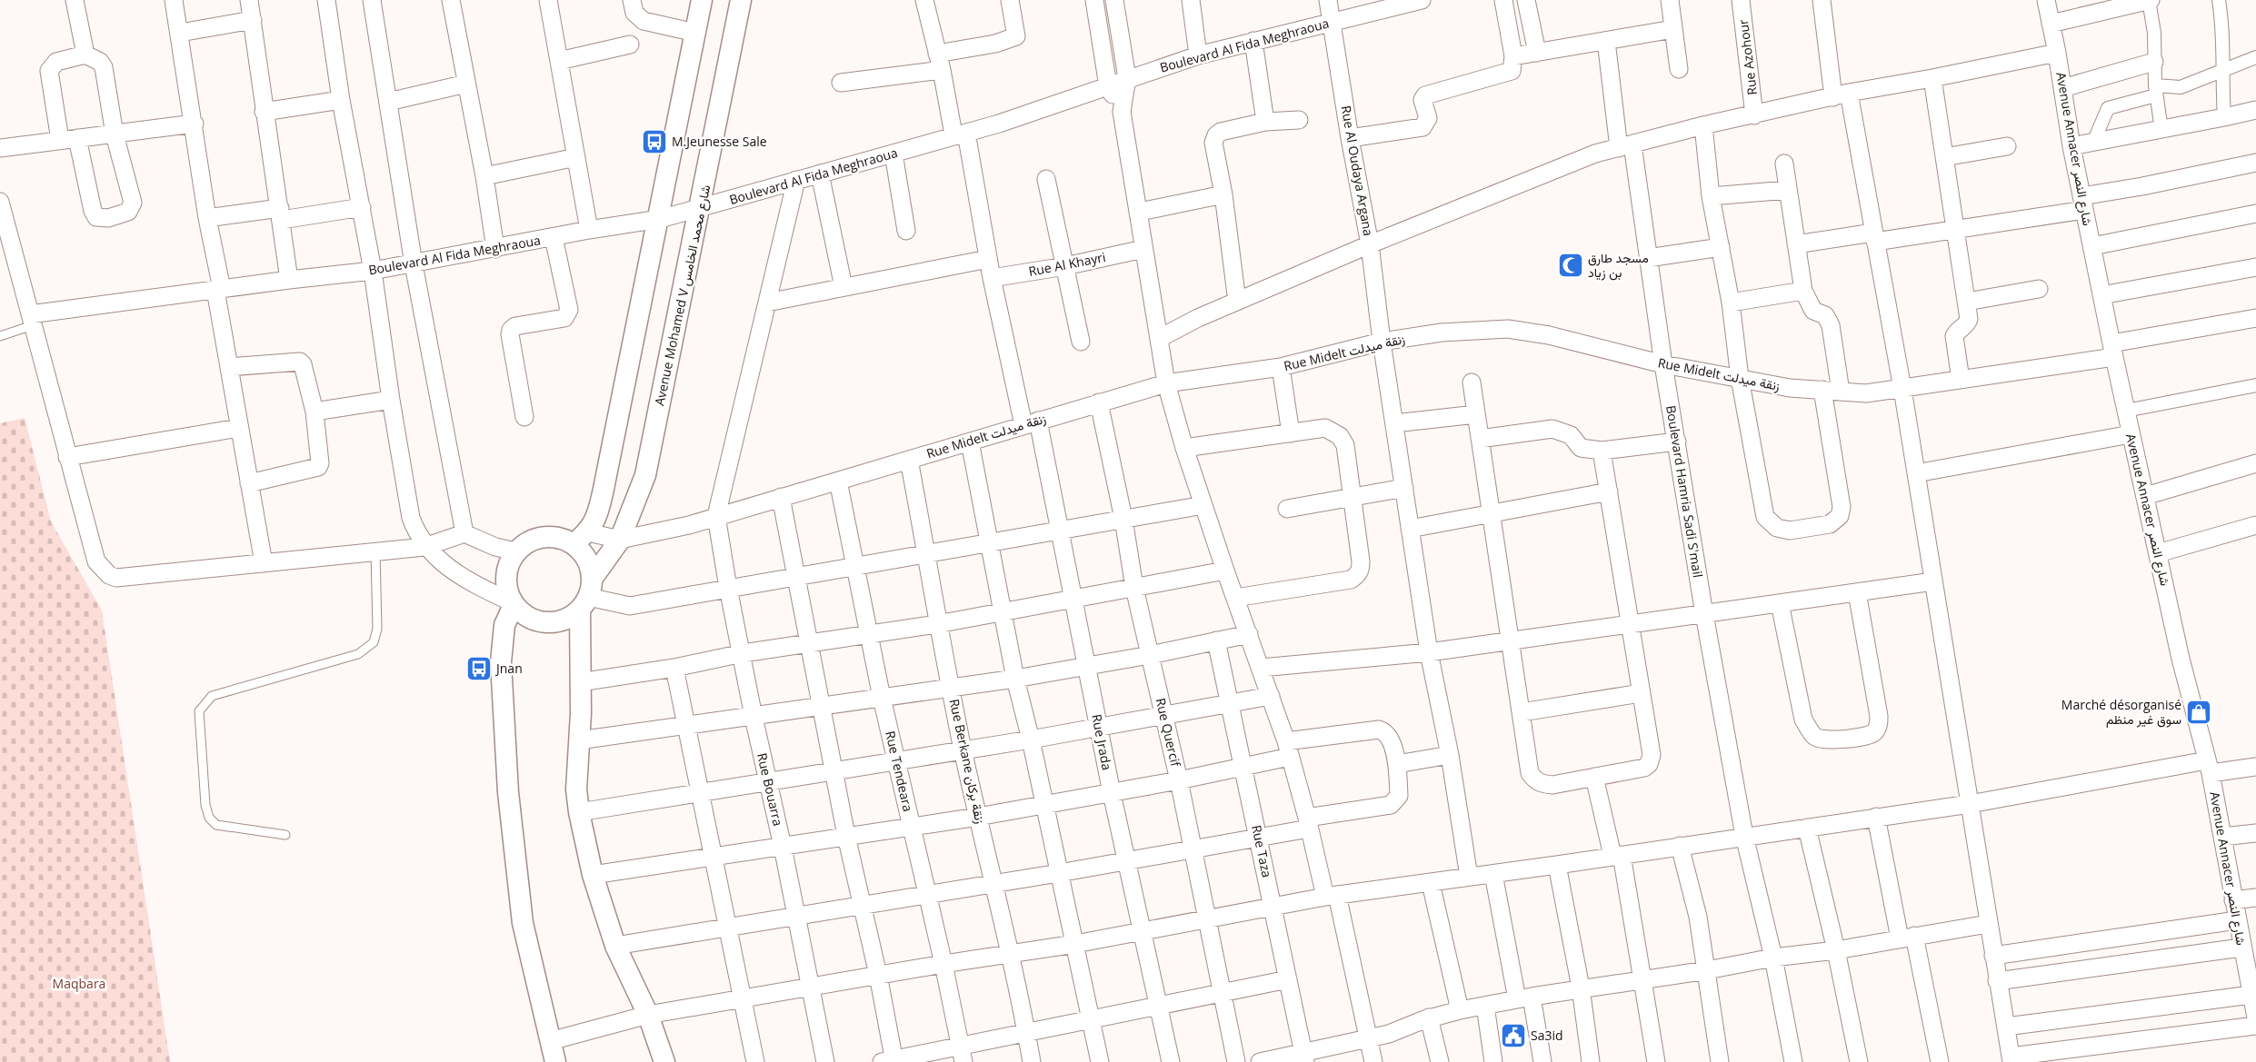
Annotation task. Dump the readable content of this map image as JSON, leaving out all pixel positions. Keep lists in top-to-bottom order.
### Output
{
  "streets": {
    "street": [
      "Boulevard Al Fida Meghraoua",
      "Rue Azohour",
      "Avenue Annacer شارع النصر",
      "Rue Al Oudaya Argana",
      "Rue Al Khayri",
      "Avenue Mohamed V شارع محمد الخامس",
      "Rue Midelt زنقة ميدلت",
      "Boulevard Hamria Sadi S'mail",
      "Rue Quercif",
      "Rue Jrada",
      "Rue Berkane زنقة بركان",
      "Rue Tendeara",
      "Rue Bouarra",
      "Rue Taza"
    ]
  },
  "crossings": [
    ["Boulevard Al Fida Meghraoua", "Rue Al Oudaya Argana"],
    ["Boulevard Al Fida Meghraoua", "Avenue Mohamed V شارع محمد الخامس"],
    ["Boulevard Al Fida Meghraoua", "Rue Jrada"],
    ["Avenue Annacer شارع النصر", "Rue Midelt زنقة ميدلت"],
    ["Rue Al Oudaya Argana", "Rue Midelt زنقة ميدلت"],
    ["Rue Al Khayri", "Rue Jrada"],
    ["Avenue Mohamed V شارع محمد الخامس", "Rue Midelt زنقة ميدلت"],
    ["Rue Midelt زنقة ميدلت", "Boulevard Hamria Sadi S'mail"],
    ["Rue Midelt زنقة ميدلت", "Rue Quercif"],
    ["Rue Midelt زنقة ميدلت", "Rue Jrada"],
    ["Rue Midelt زنقة ميدلت", "Rue Berkane زنقة بركان"],
    ["Rue Midelt زنقة ميدلت", "Rue Tendeara"],
    ["Rue Midelt زنقة ميدلت", "Rue Bouarra"]
  ],
  "parks": ["Maqbara"],
  "places": {
    "bus stop": ["M.Jeunesse Sale", "Jnan"],
    "mosque": ["مسجد طارق بن زياد"],
    "shop": ["Marché désorganisé سوق غير منظم"],
    "public building": ["Sa3id"]
  }
}
